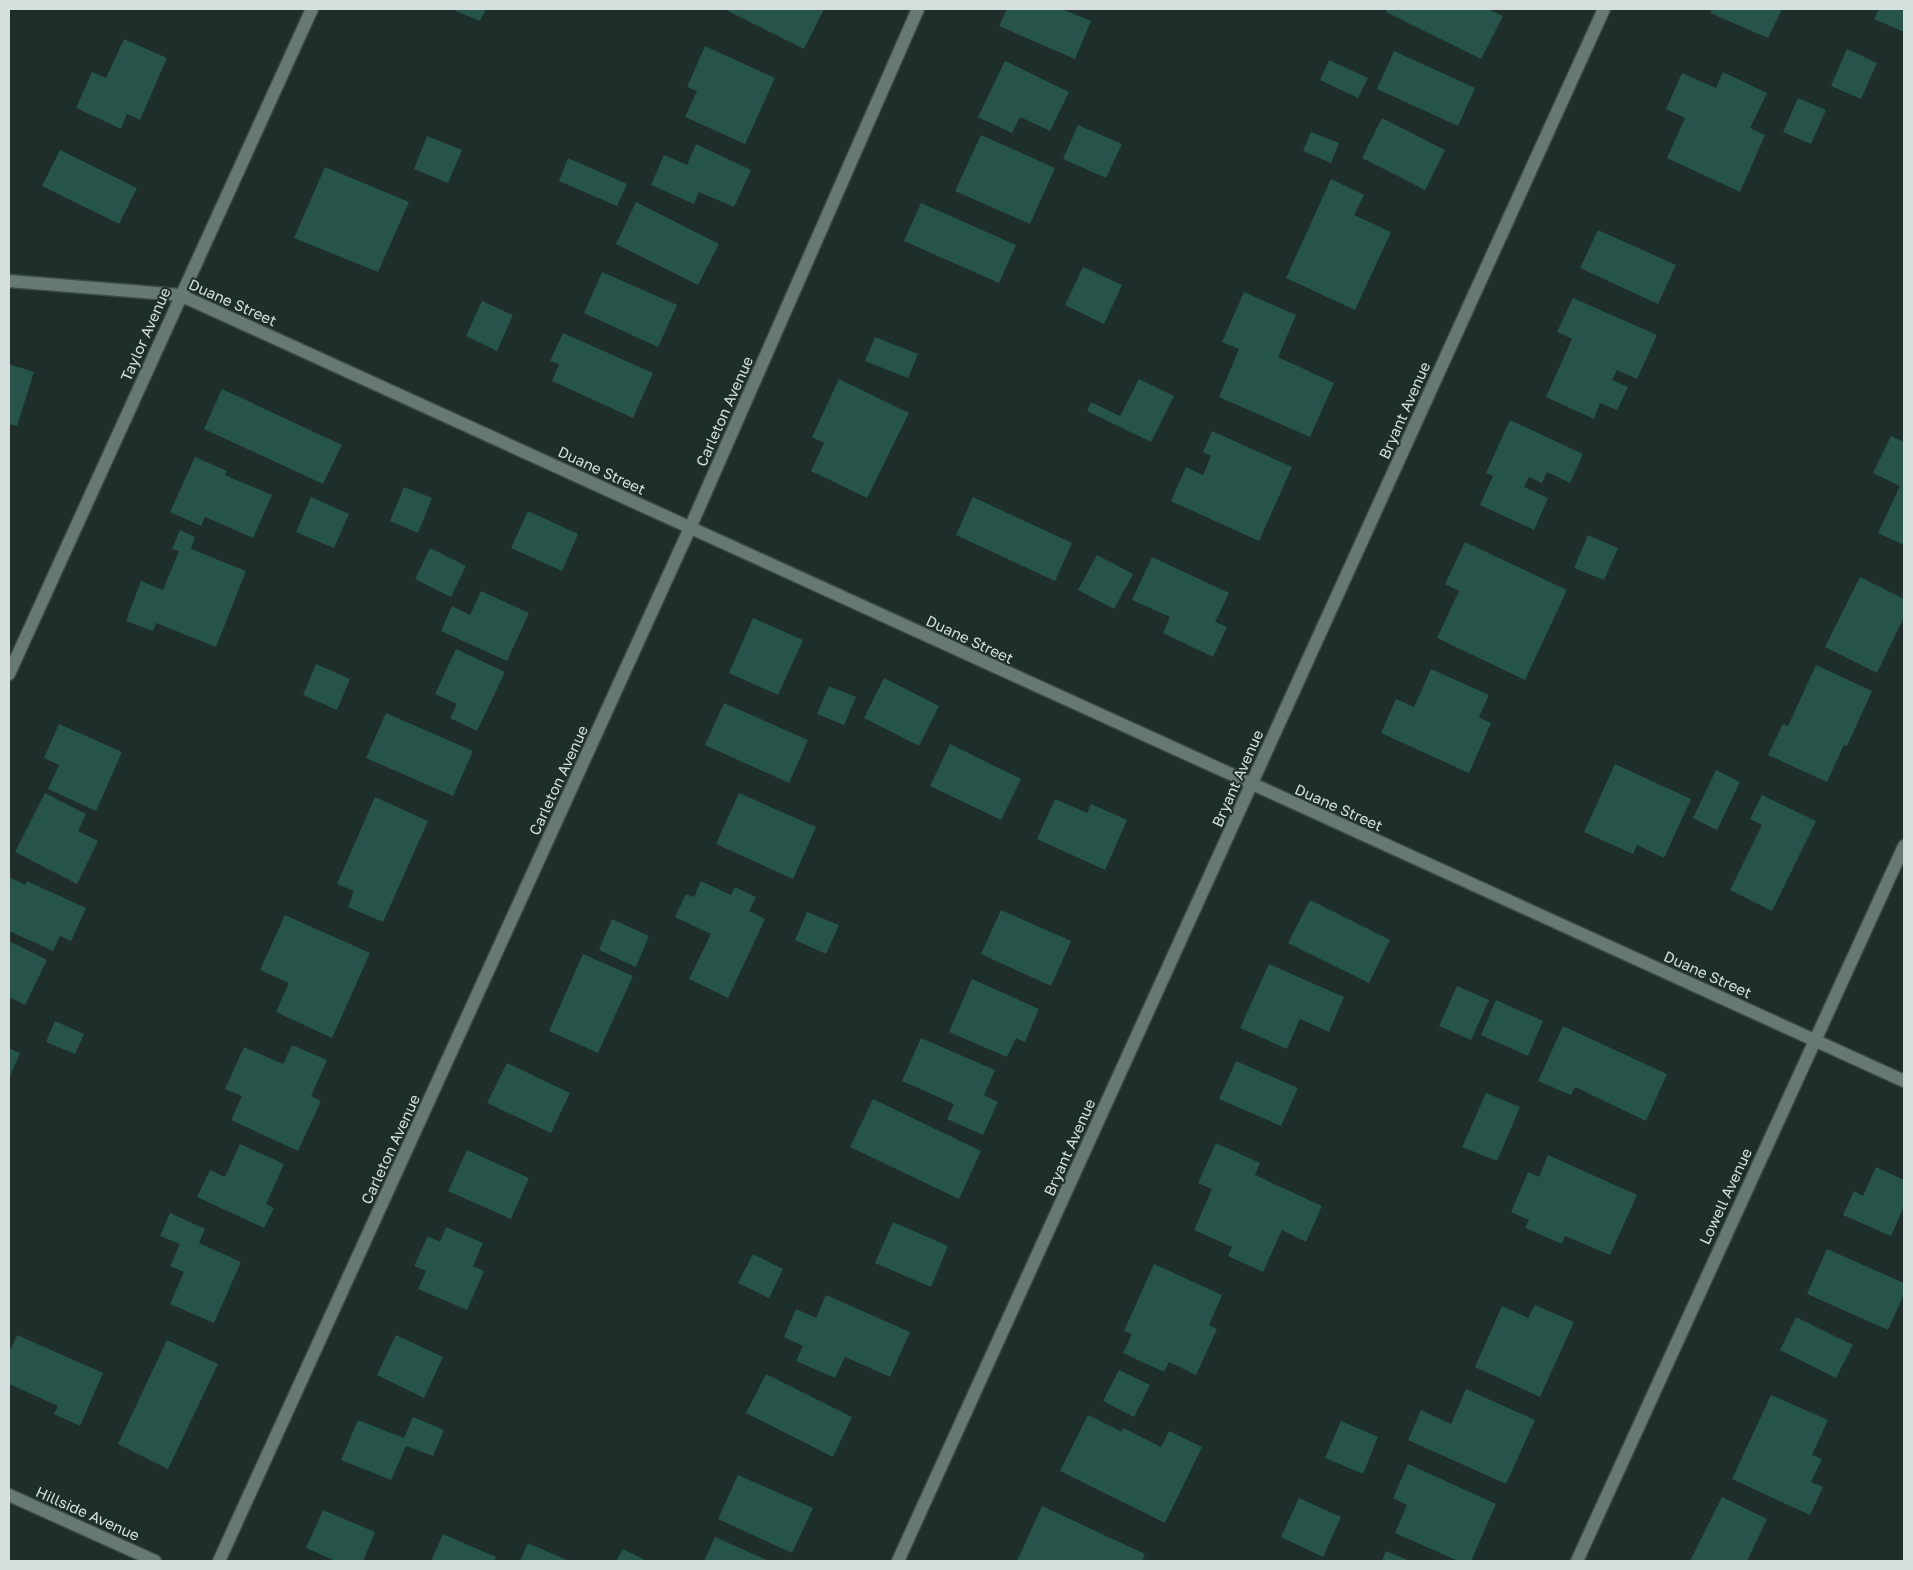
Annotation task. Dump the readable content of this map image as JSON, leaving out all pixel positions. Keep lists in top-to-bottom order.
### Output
{
  "streets": {
    "street": [
      "Duane Street",
      "Taylor Avenue",
      "Bryant Avenue",
      "Carleton Avenue",
      "Lowell Avenue",
      "Hillside Avenue"
    ]
  },
  "crossings": [
    ["Duane Street", "Taylor Avenue"],
    ["Duane Street", "Bryant Avenue"],
    ["Duane Street", "Carleton Avenue"],
    ["Duane Street", "Lowell Avenue"]
  ]
}
